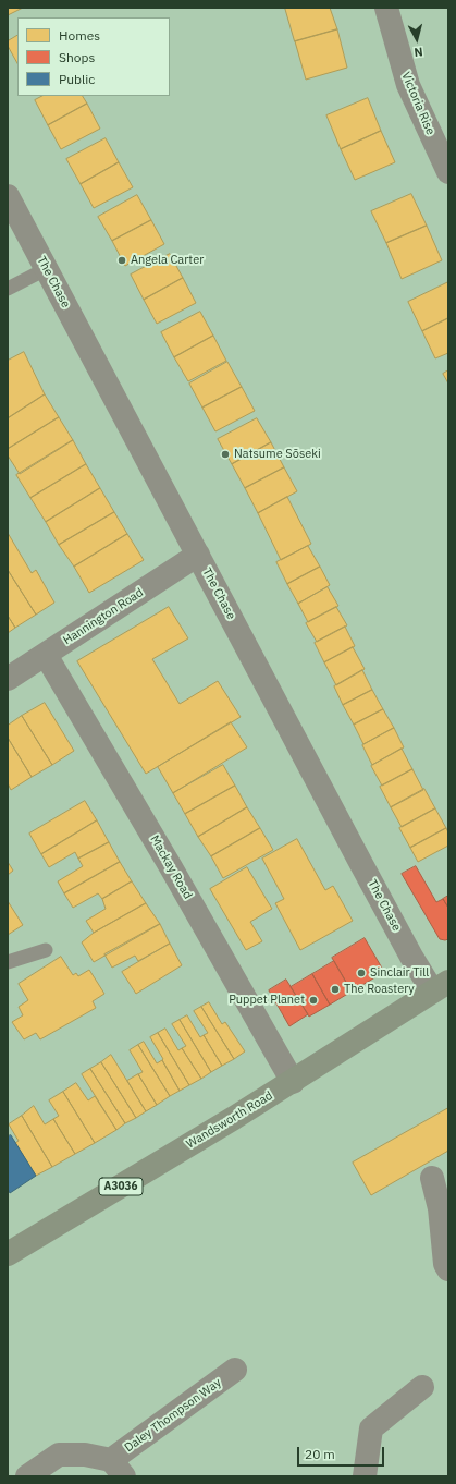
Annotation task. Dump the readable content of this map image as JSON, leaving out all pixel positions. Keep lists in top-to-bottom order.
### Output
{
  "streets": {
    "main road": ["Wandsworth Road", "A3036"],
    "street": [
      "Victoria Rise",
      "The Chase",
      "Hannington Road",
      "Mackay Road",
      "Daley Thompson Way"
    ]
  },
  "crossings": [
    ["The Chase", "Hannington Road"],
    ["The Chase", "Wandsworth Road"],
    ["Hannington Road", "Mackay Road"],
    ["Mackay Road", "Wandsworth Road"]
  ],
  "places": [
    "Angela Carter",
    "Natsume Sōseki",
    "Sinclair Till",
    "The Roastery",
    "Puppet Planet"
  ],
  "legend": ["Homes", "Shops", "Public"],
  "scale_bar": "20 m",
  "north": "bottom"
}
